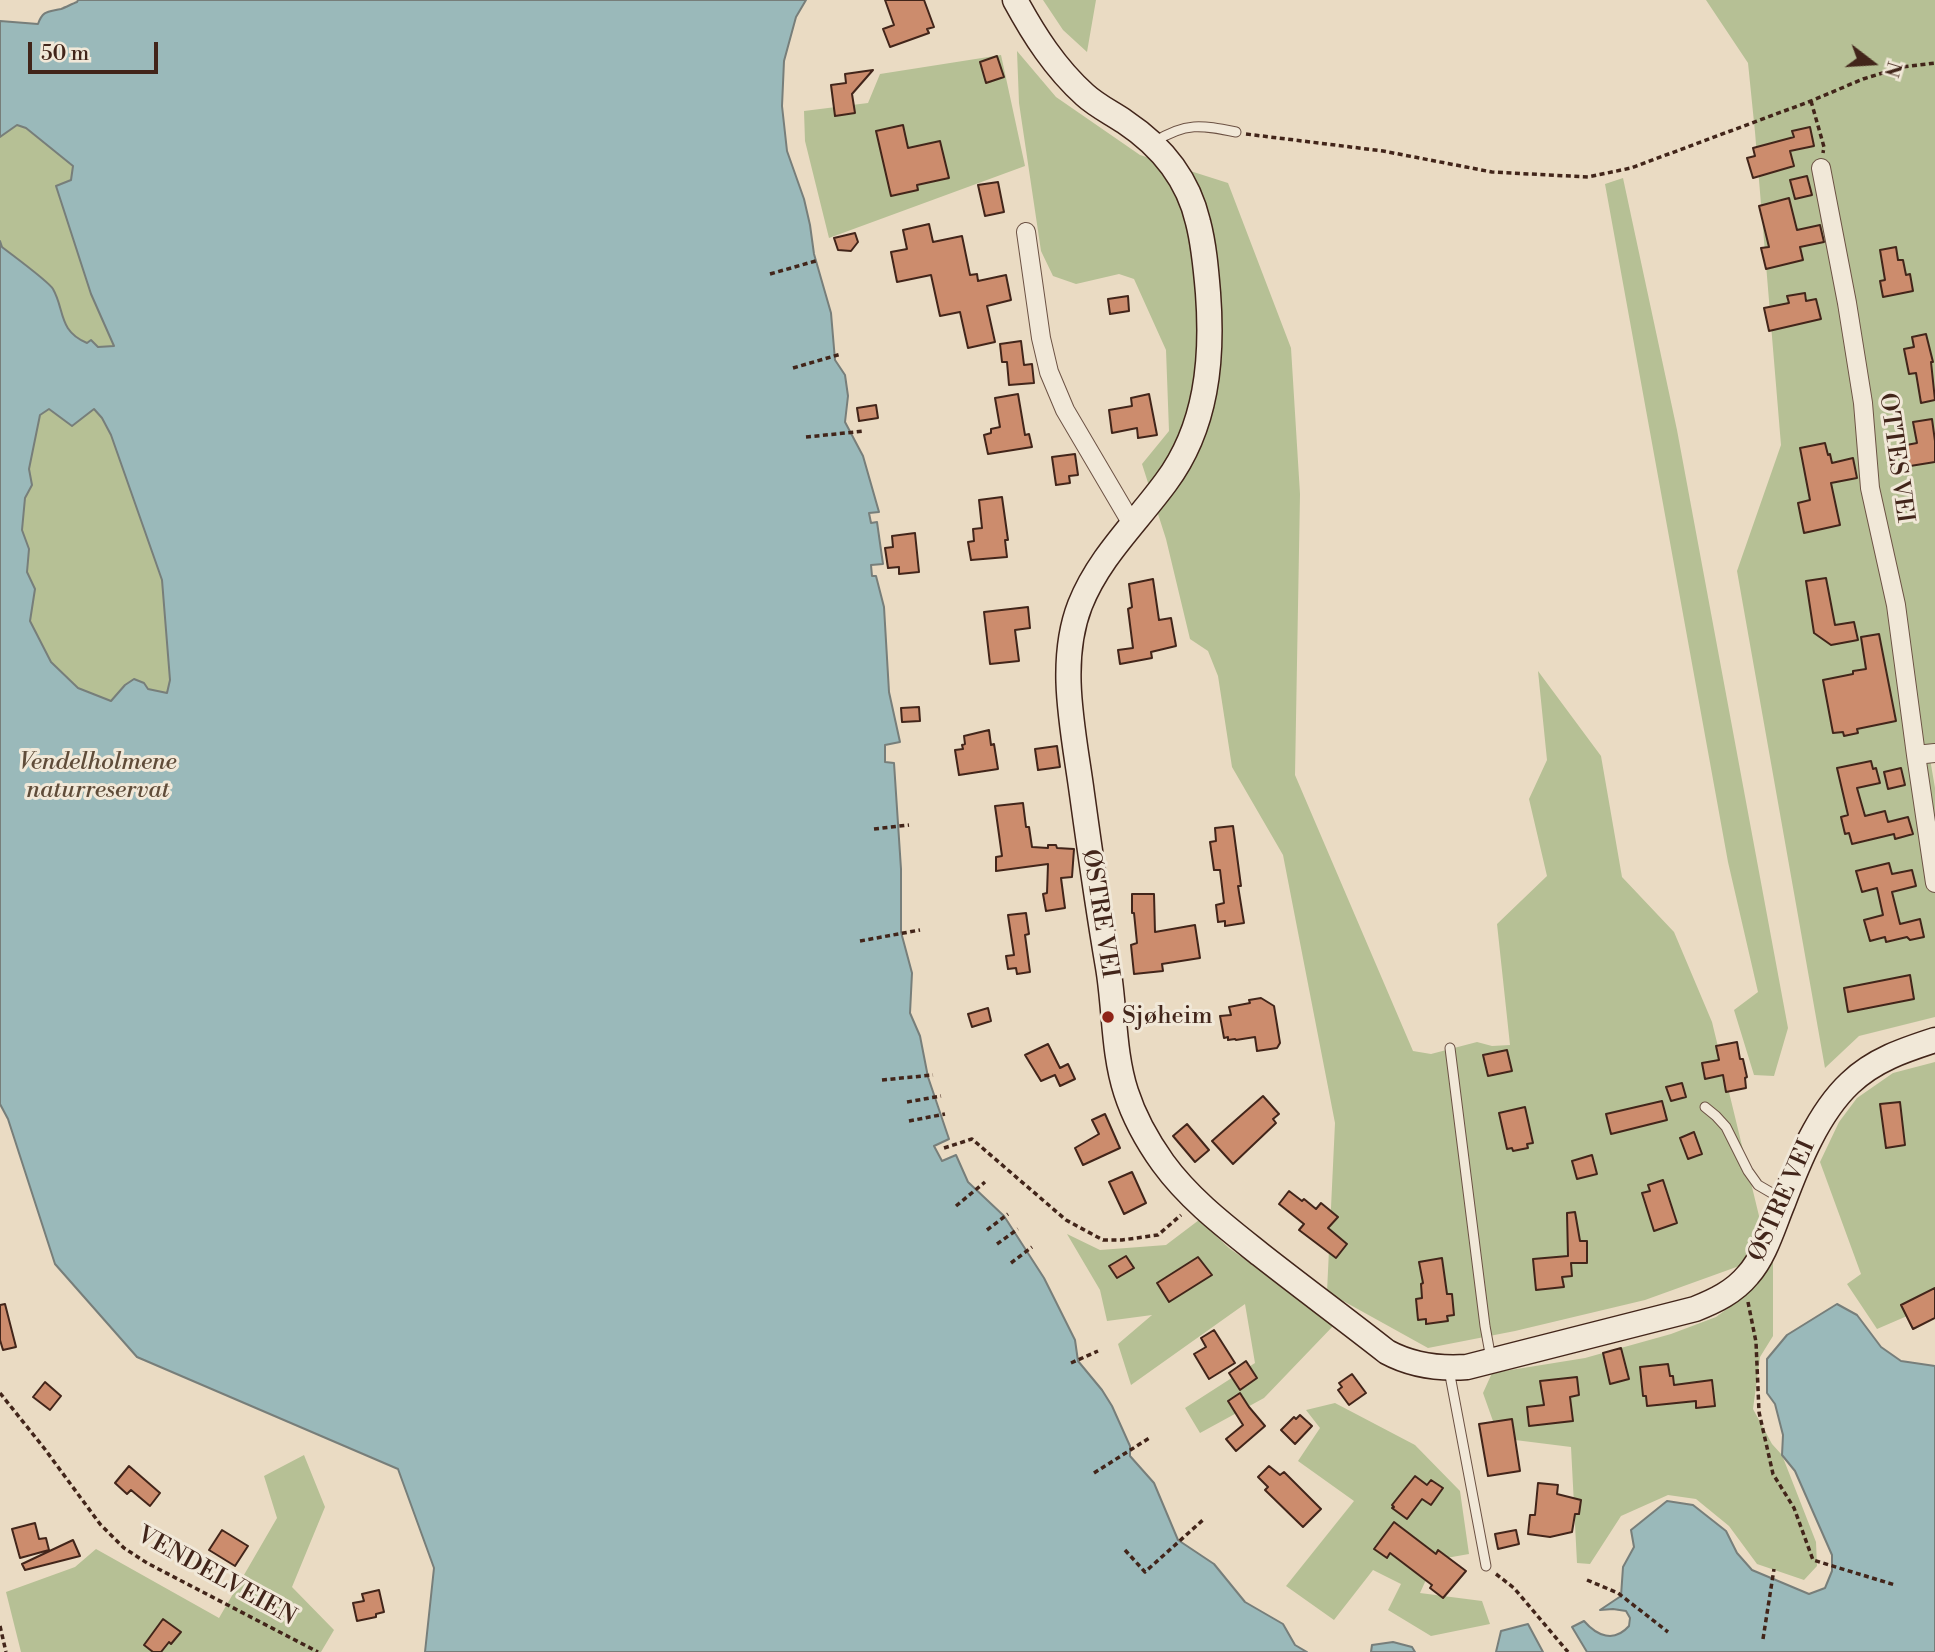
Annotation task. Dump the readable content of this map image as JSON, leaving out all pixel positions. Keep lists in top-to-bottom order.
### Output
{
  "streets": {
    "street": ["OTTES VEI", "ØSTRE VEI"],
    "path": ["VENDELVEIEN"]
  },
  "parks": ["Vendelholmene naturreservat"],
  "places": ["Sjøheim"],
  "scale_bar": "50 m",
  "north": "right"
}
